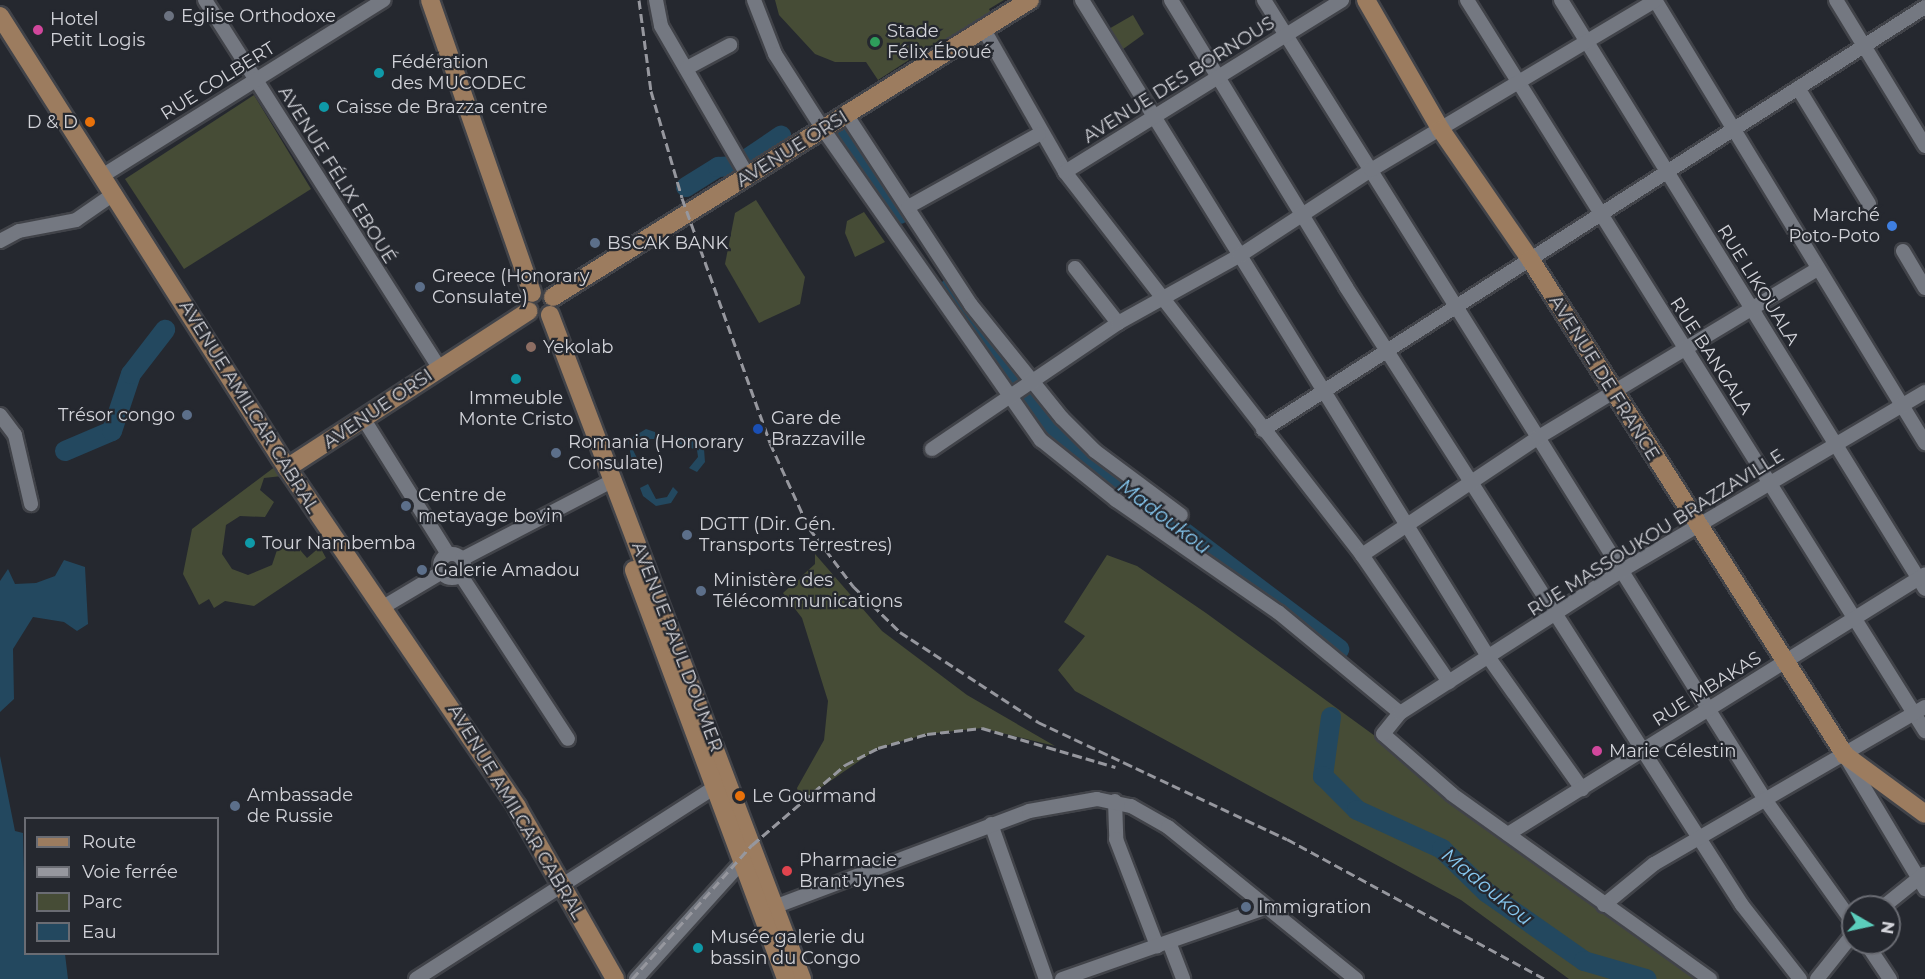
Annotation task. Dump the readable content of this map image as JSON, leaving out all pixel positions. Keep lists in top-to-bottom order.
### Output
{
  "streets": {
    "main road": [
      "AVENUE ORSI",
      "AVENUE DE FRANCE",
      "AVENUE AMILCAR CABRAL",
      "AVENUE PAUL DOUMER"
    ],
    "street": [
      "AVENUE DES BORNOUS",
      "RUE COLBERT",
      "AVENUE FÉLIX EBOUÉ",
      "RUE LIKOUALA",
      "RUE BANGALA",
      "RUE MASSOUKOU BRAZZAVILLE",
      "RUE MBAKAS"
    ]
  },
  "crossings": [
    ["RUE COLBERT", "AVENUE FÉLIX EBOUÉ"],
    ["RUE COLBERT", "AVENUE AMILCAR CABRAL"],
    ["AVENUE ORSI", "AVENUE FÉLIX EBOUÉ"],
    ["AVENUE ORSI", "AVENUE AMILCAR CABRAL"],
    ["AVENUE ORSI", "AVENUE PAUL DOUMER"],
    ["RUE LIKOUALA", "RUE MASSOUKOU BRAZZAVILLE"],
    ["RUE LIKOUALA", "RUE MBAKAS"],
    ["RUE BANGALA", "RUE MASSOUKOU BRAZZAVILLE"],
    ["RUE BANGALA", "RUE MBAKAS"],
    ["AVENUE DE FRANCE", "RUE MASSOUKOU BRAZZAVILLE"],
    ["AVENUE DE FRANCE", "RUE MBAKAS"],
    ["RUE MASSOUKOU BRAZZAVILLE", "RUE MBAKAS"]
  ],
  "water": ["Madoukou"],
  "places": [
    "Eglise Orthodoxe",
    "Hotel Petit Logis",
    "Stade Félix Éboué",
    "Fédération des MUCODEC",
    "Caisse de Brazza centre",
    "D & D",
    "Marché Poto-Poto",
    "BSCAK BANK",
    "Greece (Honorary Consulate)",
    "Yekolab",
    "Immeuble Monte Cristo",
    "Trésor congo",
    "Gare de Brazzaville",
    "Romania (Honorary Consulate)",
    "Centre de metayage bovin",
    "DGTT (Dir. Gén. Transports Terrestres)",
    "Tour Nambemba",
    "Galerie Amadou",
    "Ministère des Télécommunications",
    "Marie Célestin",
    "Le Gourmand",
    "Ambassade de Russie",
    "Pharmacie Brant Jynes",
    "Immigration",
    "Musée galerie du bassin du Congo"
  ],
  "legend": [
    "Route",
    "Voie ferrée",
    "Parc",
    "Eau"
  ],
  "north": "right"
}
